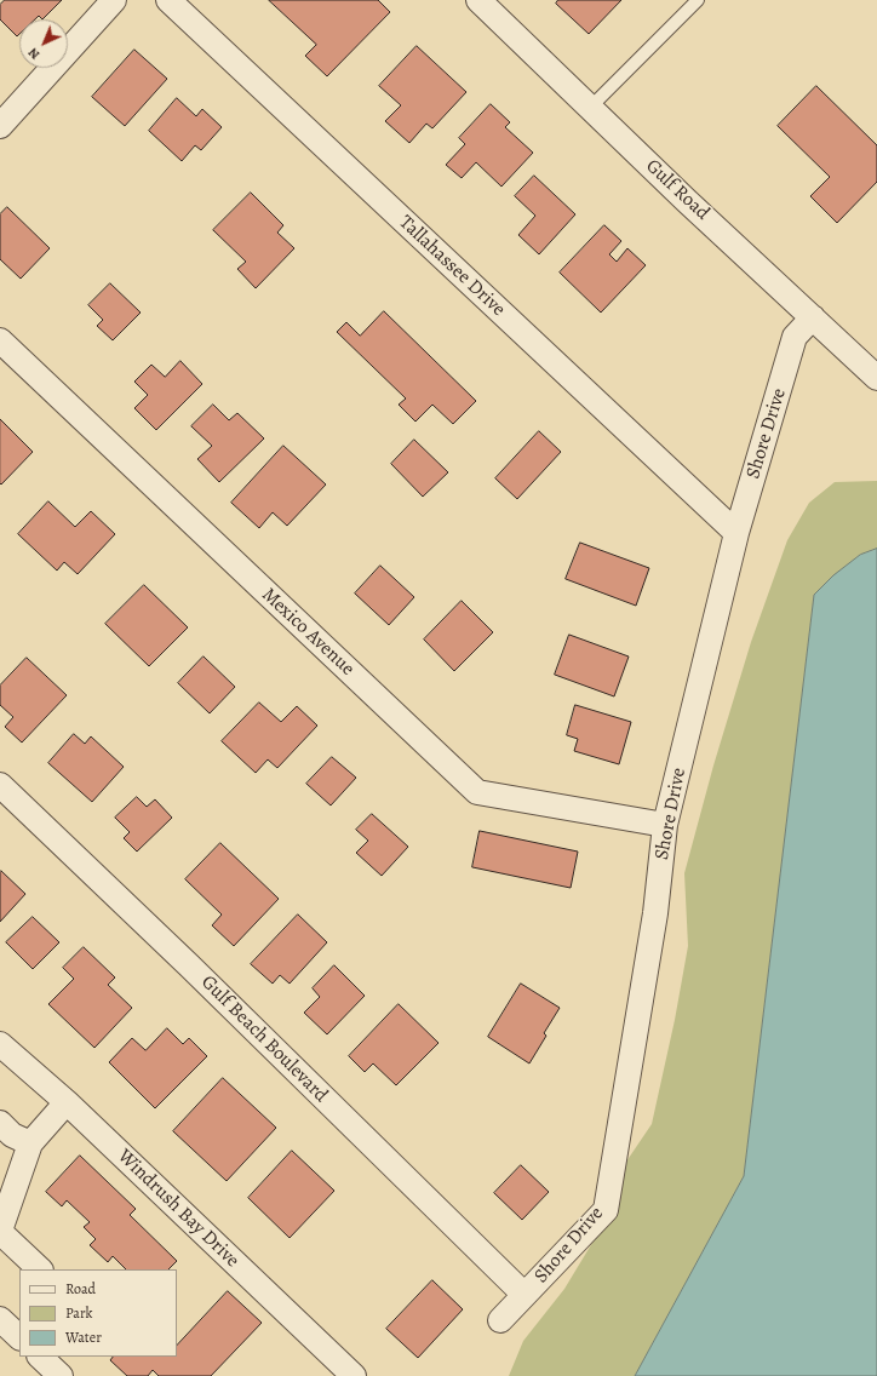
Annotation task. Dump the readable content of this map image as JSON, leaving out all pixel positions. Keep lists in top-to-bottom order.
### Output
{
  "streets": {
    "street": [
      "Gulf Road",
      "Tallahassee Drive",
      "Shore Drive",
      "Mexico Avenue",
      "Gulf Beach Boulevard",
      "Windrush Bay Drive"
    ]
  },
  "crossings": [
    ["Gulf Road", "Shore Drive"],
    ["Tallahassee Drive", "Shore Drive"],
    ["Shore Drive", "Mexico Avenue"],
    ["Shore Drive", "Gulf Beach Boulevard"]
  ],
  "legend": ["Road", "Park", "Water"],
  "north": "bottom left"
}
